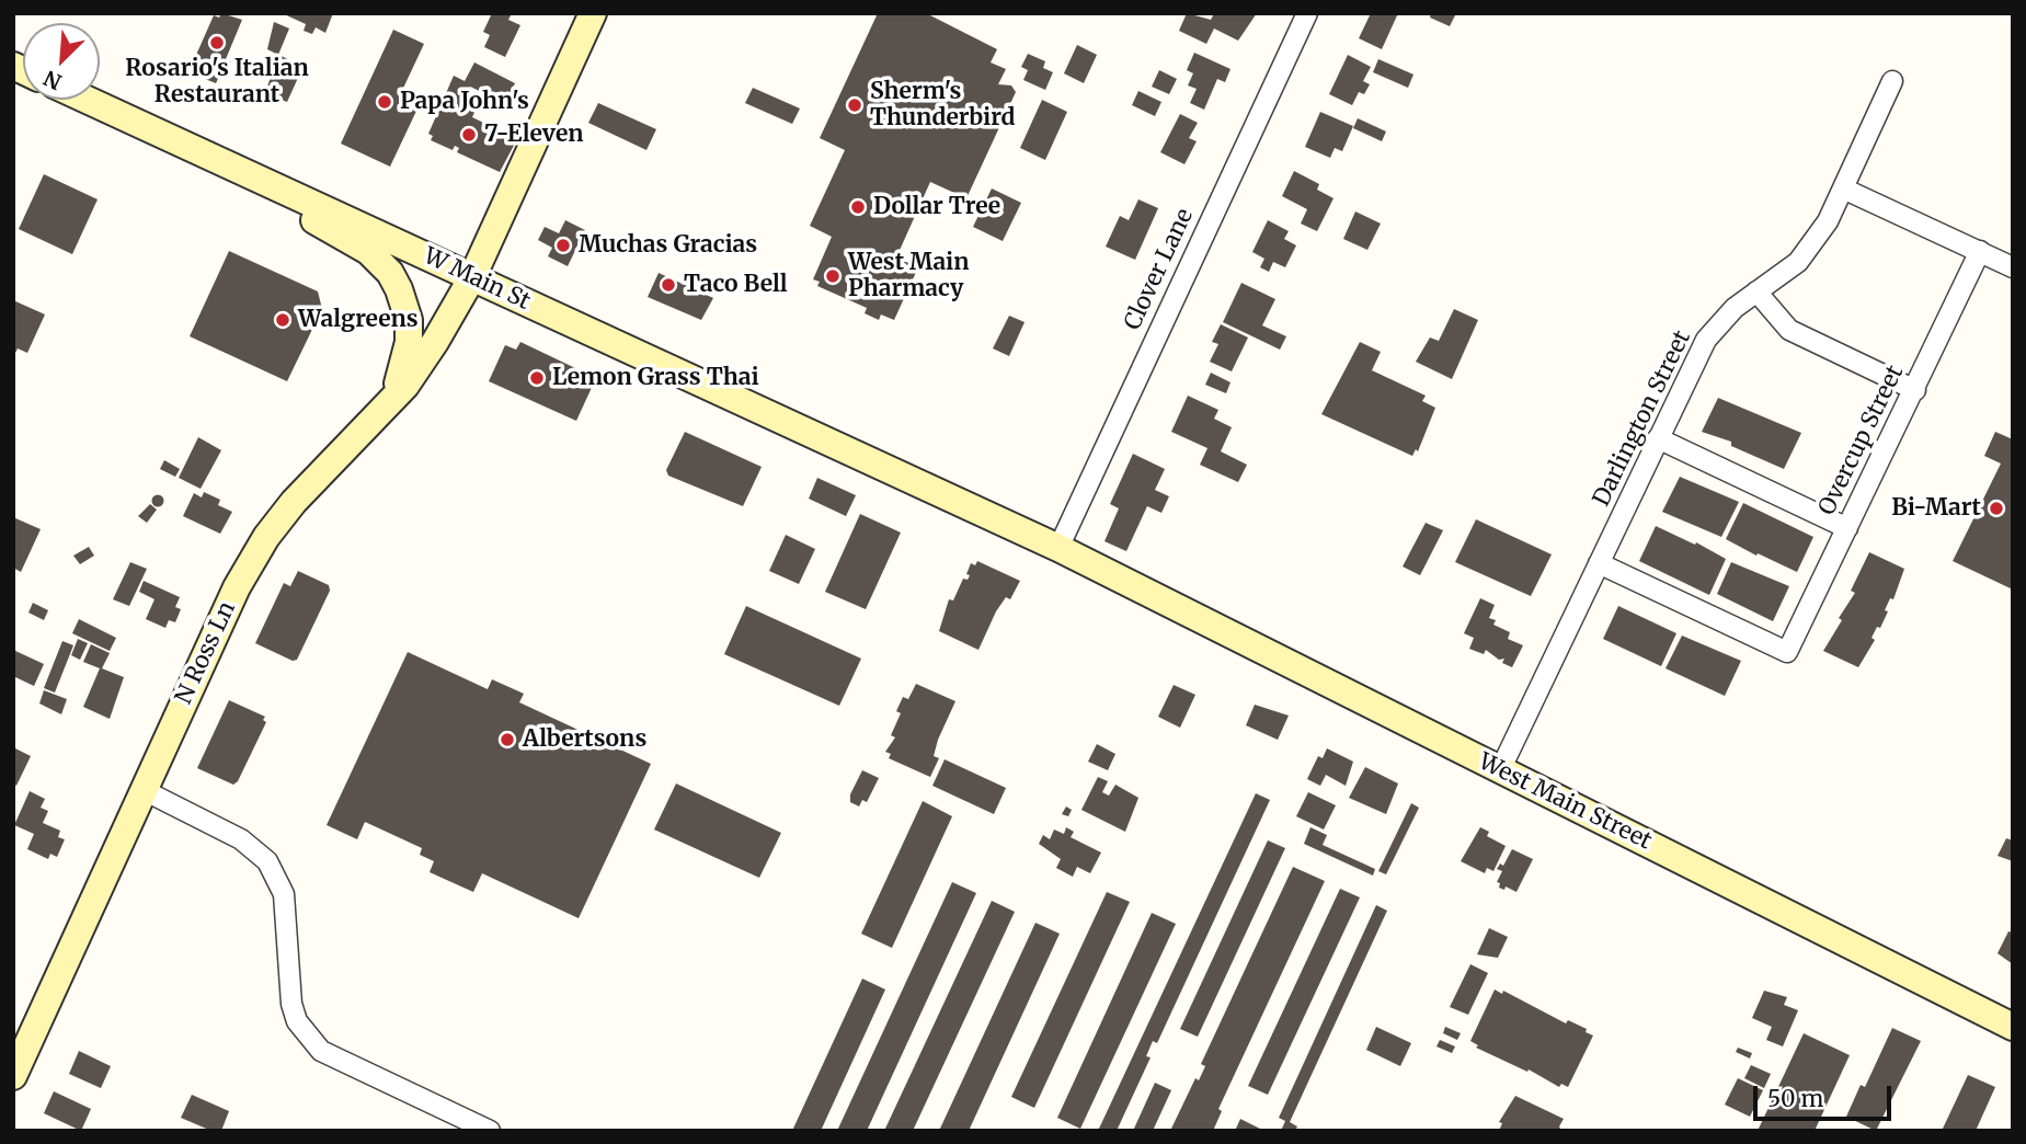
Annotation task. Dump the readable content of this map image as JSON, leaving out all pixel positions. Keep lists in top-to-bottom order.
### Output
{
  "streets": {
    "main road": ["W Main St", "N Ross Ln", "West Main Street"],
    "street": ["Clover Lane", "Darlington Street", "Overcup Street"]
  },
  "crossings": [
    ["Clover Lane", "W Main St"],
    ["Clover Lane", "West Main Street"],
    ["W Main St", "N Ross Ln"],
    ["W Main St", "West Main Street"],
    ["Darlington Street", "Overcup Street"],
    ["Darlington Street", "West Main Street"]
  ],
  "places": [
    "Rosario's Italian Restaurant",
    "Papa John's",
    "Sherm's Thunderbird",
    "7-Eleven",
    "Dollar Tree",
    "Muchas Gracias",
    "West Main Pharmacy",
    "Taco Bell",
    "Walgreens",
    "Lemon Grass Thai",
    "Bi-Mart",
    "Albertsons"
  ],
  "scale_bar": "50 m",
  "north": "bottom left"
}
